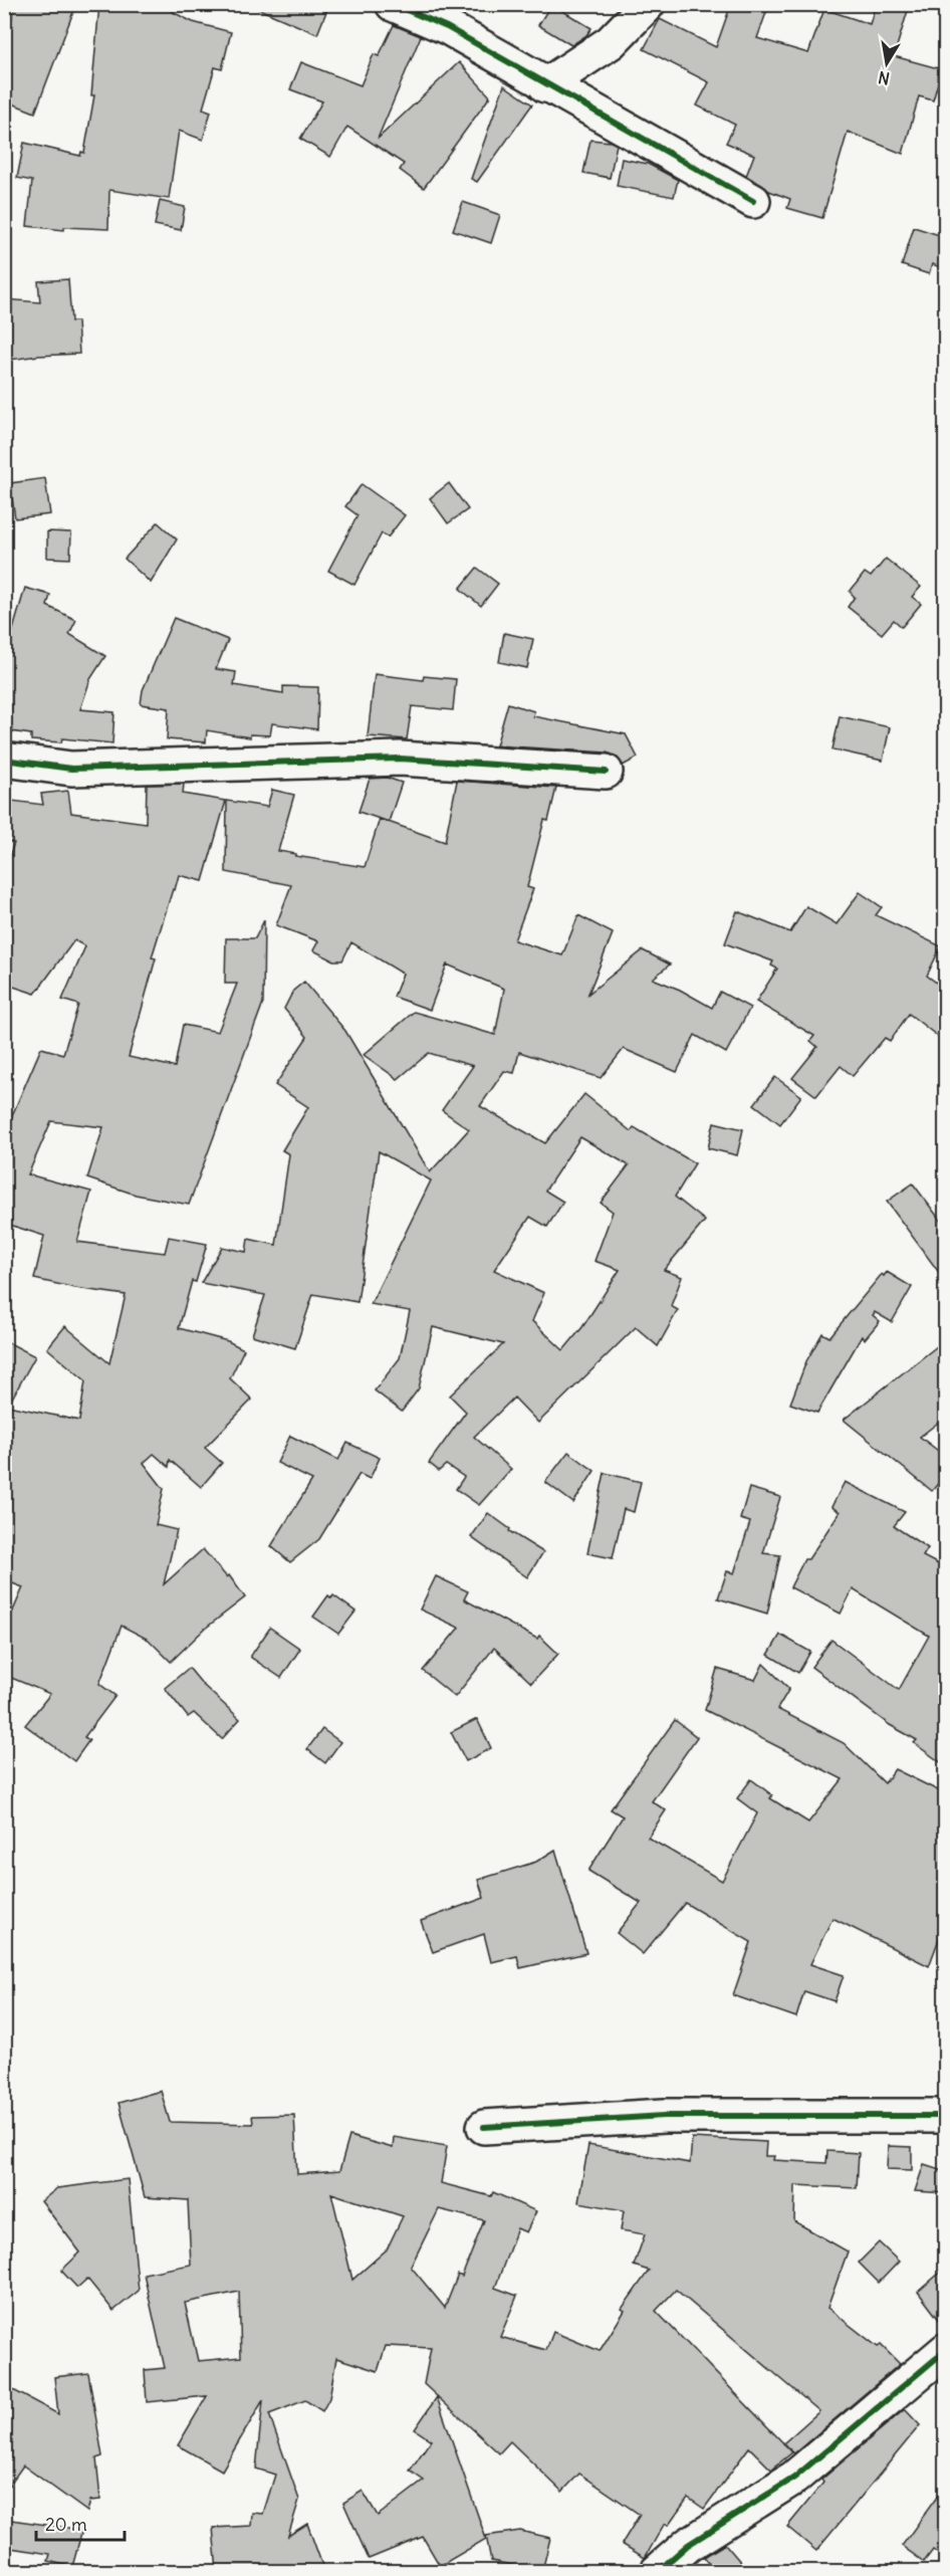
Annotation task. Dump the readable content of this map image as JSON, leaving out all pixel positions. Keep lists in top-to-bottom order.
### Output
{
  "scale_bar": "20 m",
  "north": "bottom"
}
